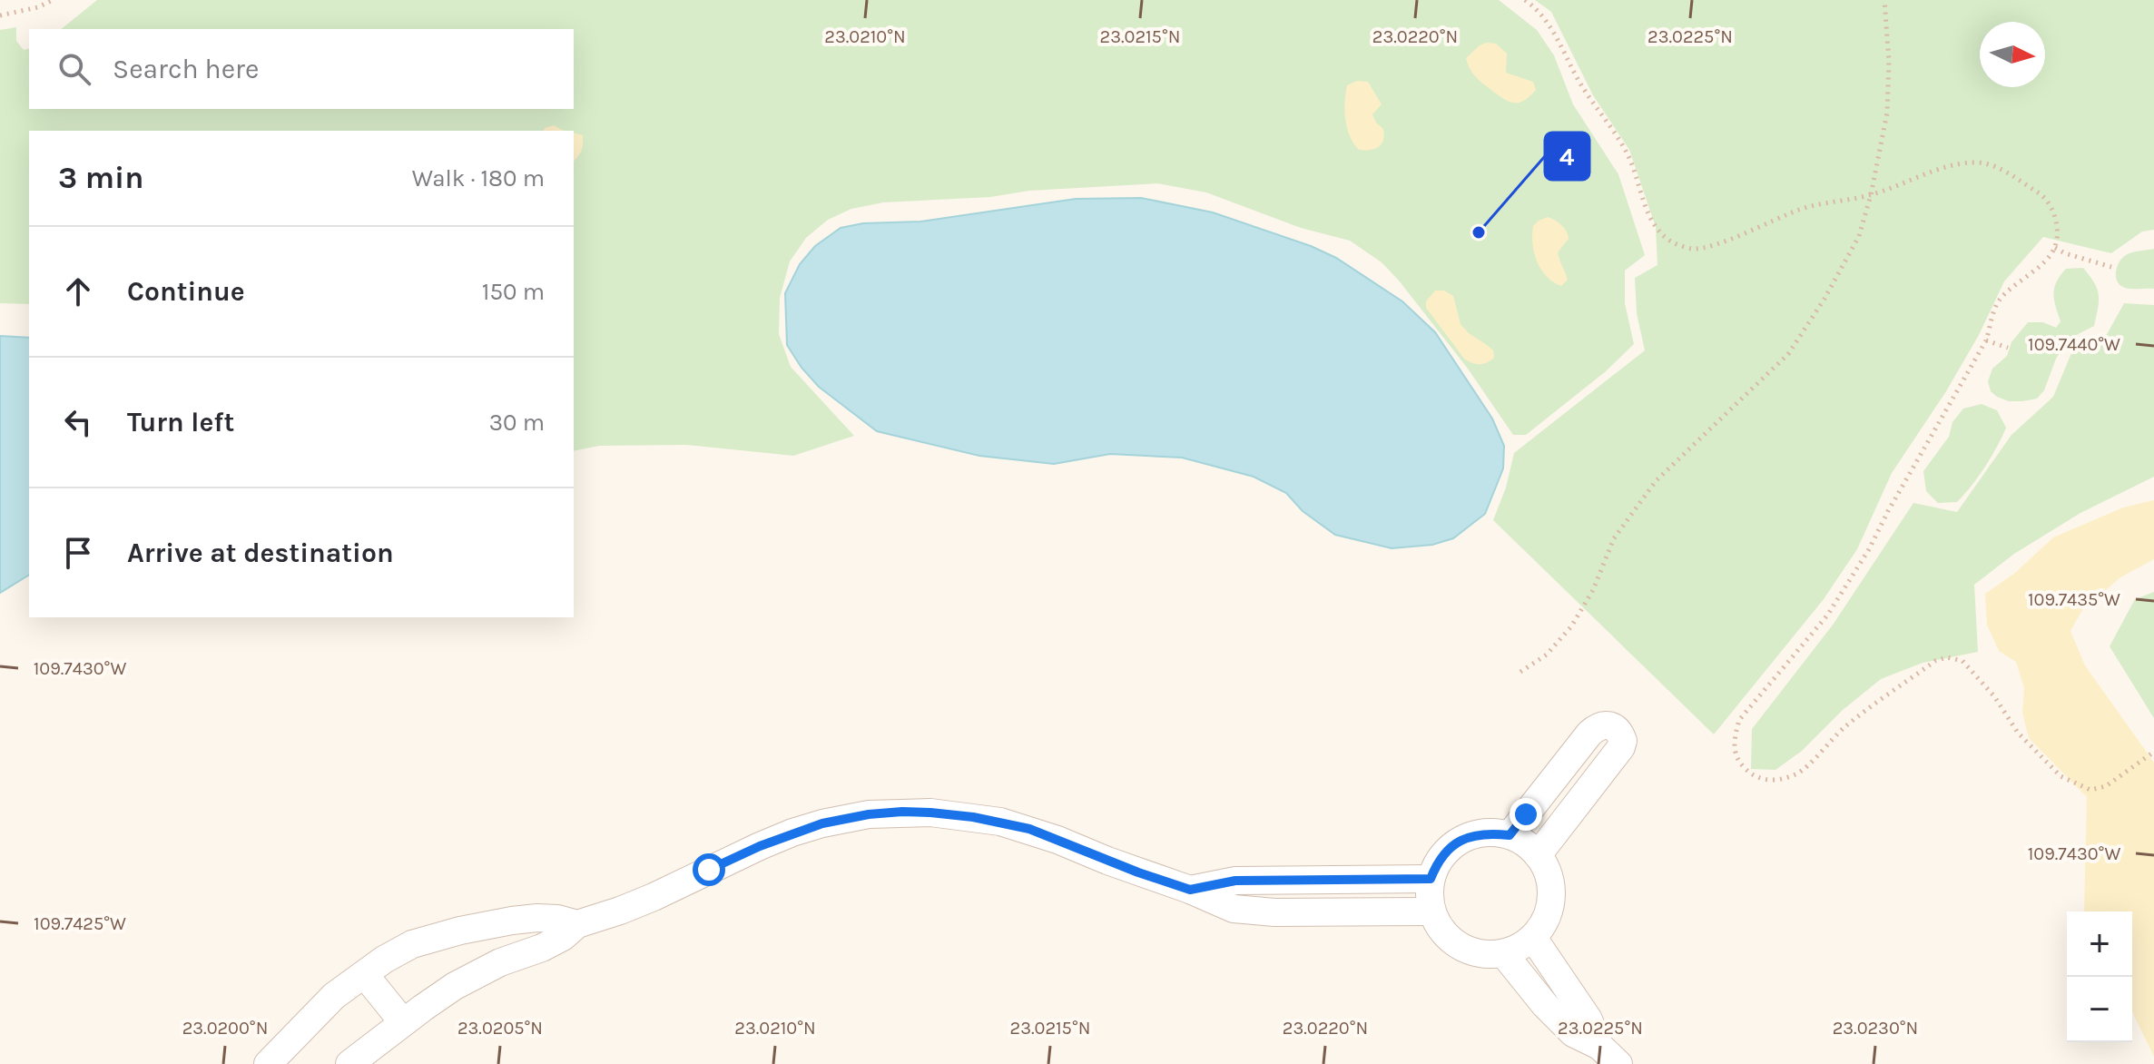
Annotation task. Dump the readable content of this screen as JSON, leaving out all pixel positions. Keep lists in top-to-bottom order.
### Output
{
  "places": ["4"],
  "north": "right",
  "page": {
    "search": "Search here",
    "heading": ["3 min", "Walk · 180 m"],
    "list": [
      ["Continue", "150 m"],
      ["Turn left", "30 m"],
      "Arrive at destination"
    ],
    "map_buttons": ["+", "−"]
  },
  "coordinates": [
    "23.0210°N",
    "23.0215°N",
    "23.0220°N",
    "23.0225°N",
    "109.7440°W",
    "109.7435°W",
    "109.7430°W",
    "109.7425°W",
    "23.0200°N",
    "23.0205°N",
    "23.0230°N"
  ]
}
